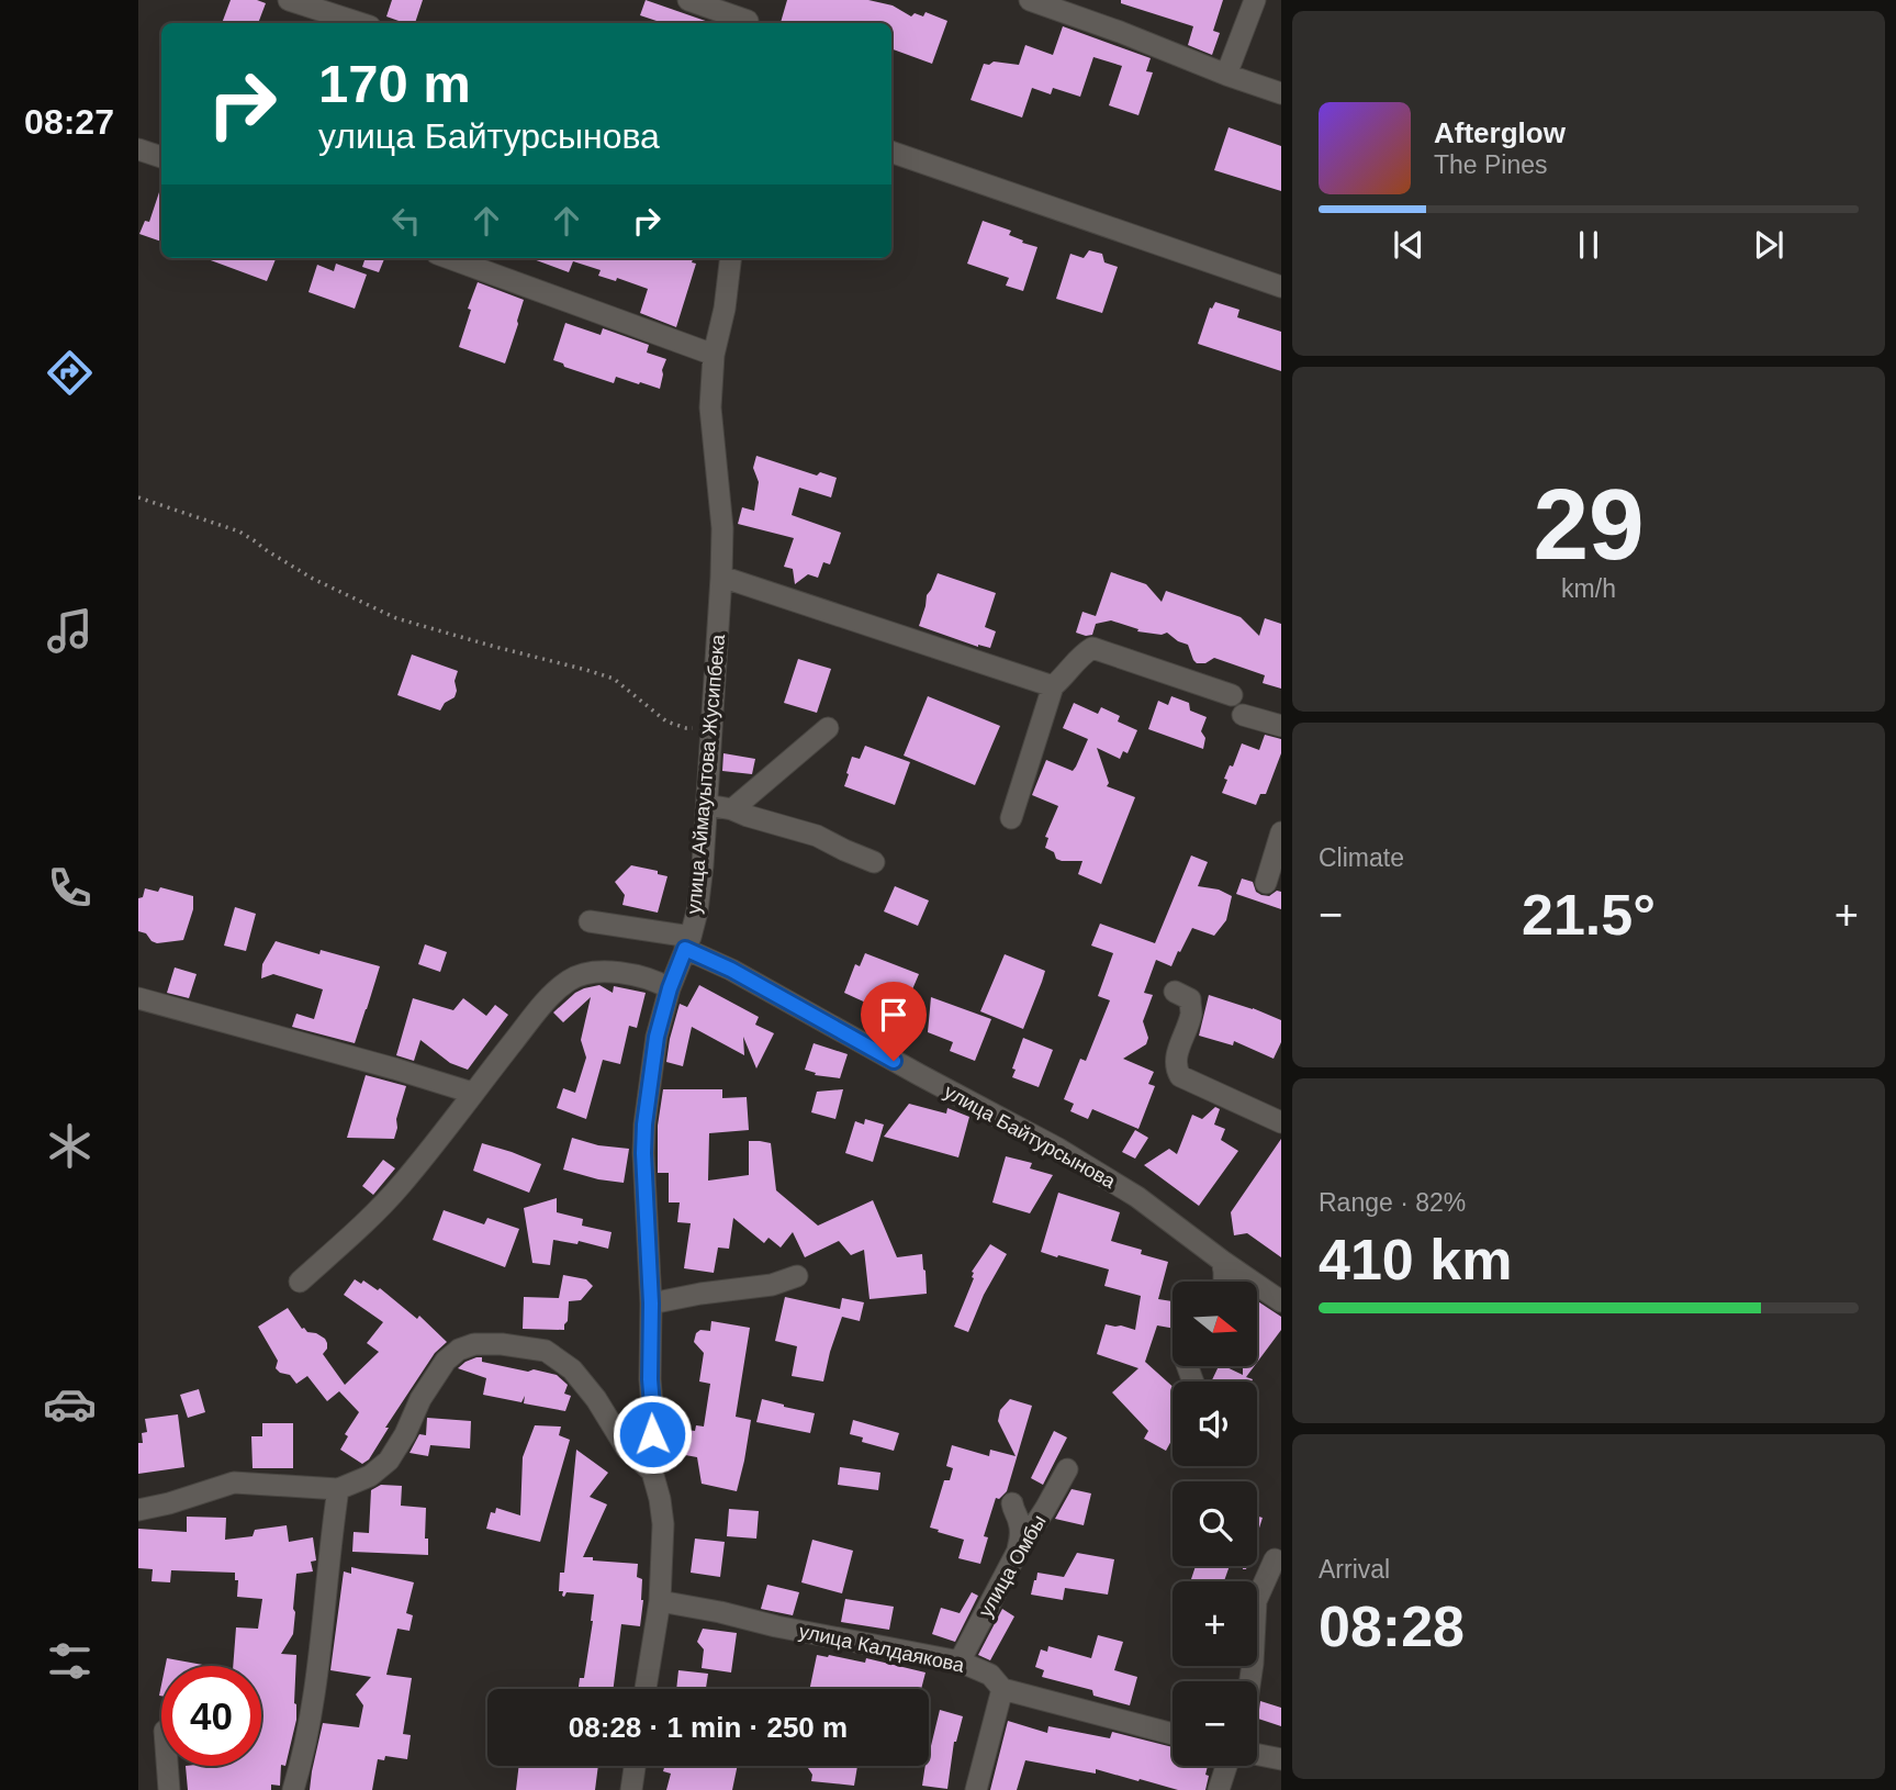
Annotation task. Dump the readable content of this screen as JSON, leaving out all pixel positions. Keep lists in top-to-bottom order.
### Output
{
  "streets": {
    "street": [
      "улица Аймауытова Жусипбека",
      "улица Байтурсынова",
      "улица Омбы",
      "улица Калдаякова"
    ]
  },
  "crossings": [
    ["улица Аймауытова Жусипбека", "улица Байтурсынова"],
    ["улица Аймауытова Жусипбека", "улица Калдаякова"],
    ["улица Омбы", "улица Калдаякова"]
  ],
  "north": "right",
  "page": {
    "tabs": "08:27",
    "turn": ["170 m", "улица Байтурсынова"],
    "song": ["Afterglow", "The Pines"],
    "tile": [
      ["29", "km/h"],
      "Climate",
      ["Range · 82%", "410 km"],
      ["Arrival", "08:28"]
    ],
    "heat": ["−", "21.5°", "+"],
    "map_buttons": ["+", "−"],
    "limit": "40",
    "trip": "08:28 · 1 min · 250 m"
  }
}
